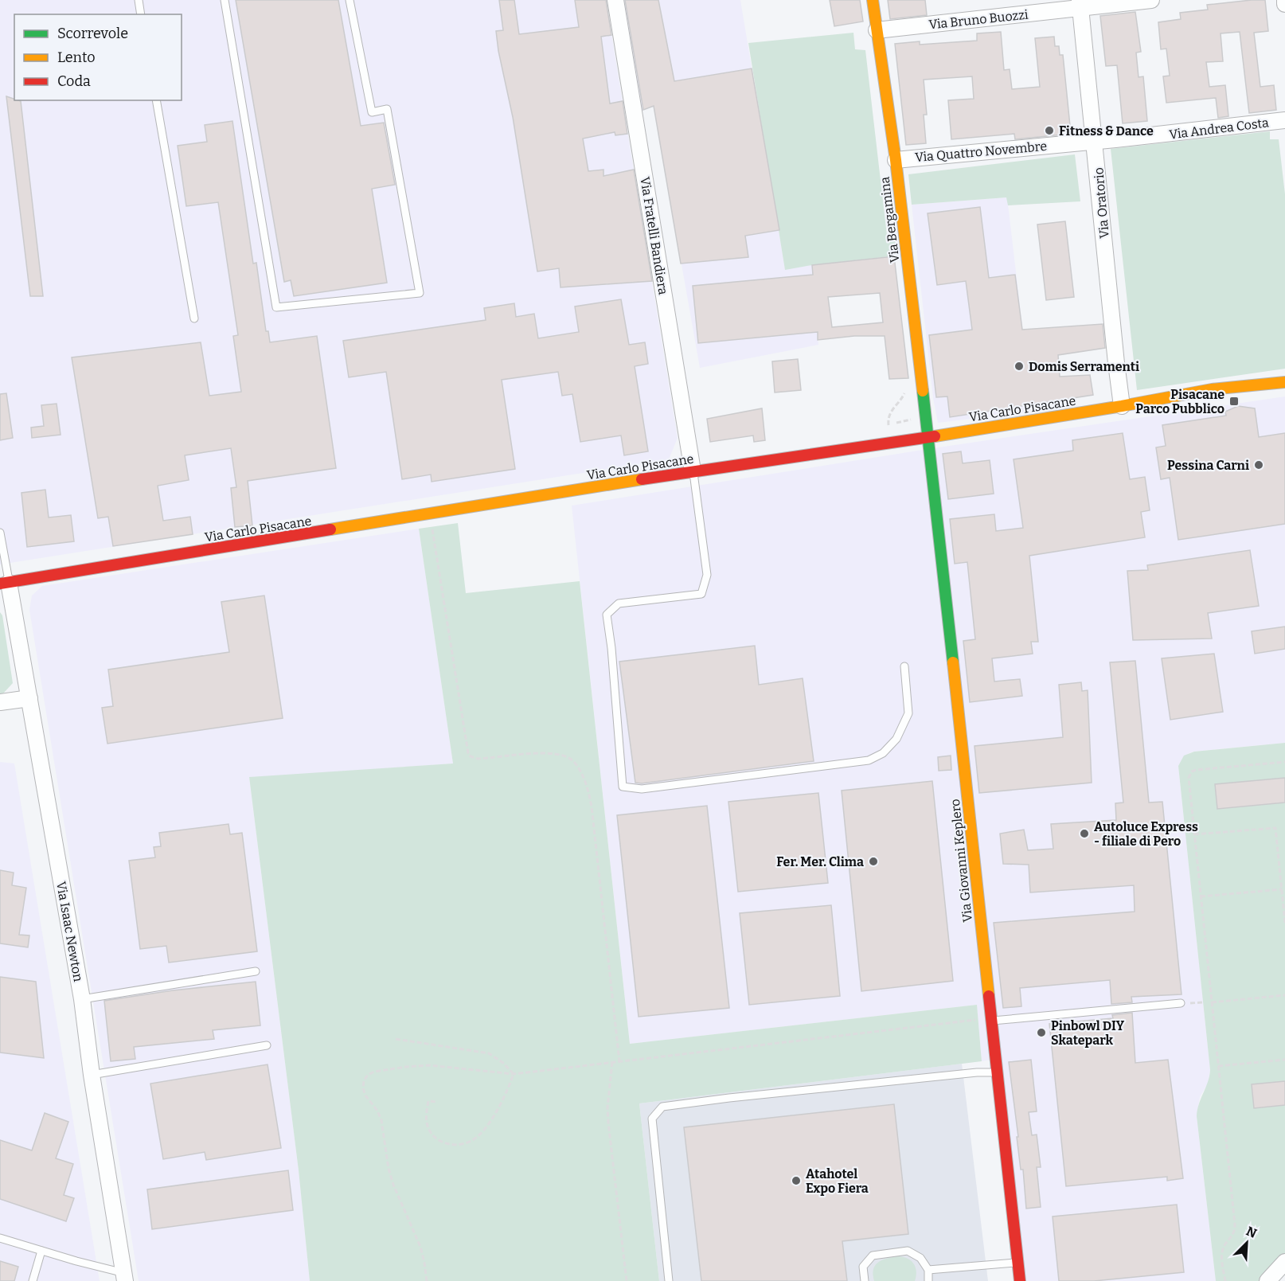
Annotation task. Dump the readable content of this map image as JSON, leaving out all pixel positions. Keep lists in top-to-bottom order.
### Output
{
  "streets": {
    "street": [
      "Via Bruno Buozzi",
      "Via Andrea Costa",
      "Via Quattro Novembre",
      "Via Oratorio",
      "Via Bergamina",
      "Via Fratelli Bandiera",
      "Via Carlo Pisacane",
      "Via Giovanni Keplero",
      "Via Isaac Newton"
    ]
  },
  "crossings": [
    ["Via Bruno Buozzi", "Via Oratorio"],
    ["Via Bruno Buozzi", "Via Bergamina"],
    ["Via Andrea Costa", "Via Quattro Novembre"],
    ["Via Andrea Costa", "Via Oratorio"],
    ["Via Quattro Novembre", "Via Oratorio"],
    ["Via Quattro Novembre", "Via Bergamina"],
    ["Via Oratorio", "Via Carlo Pisacane"],
    ["Via Bergamina", "Via Carlo Pisacane"],
    ["Via Bergamina", "Via Giovanni Keplero"],
    ["Via Fratelli Bandiera", "Via Carlo Pisacane"],
    ["Via Carlo Pisacane", "Via Giovanni Keplero"],
    ["Via Carlo Pisacane", "Via Isaac Newton"]
  ],
  "places": {
    "other": [
      "Fitness & Dance",
      "Domis Serramenti",
      "Pessina Carni",
      "Autoluce Express - filiale di Pero",
      "Fer. Mer. Clima",
      "Pinbowl DIY Skatepark",
      "Atahotel Expo Fiera"
    ],
    "transit": ["Pisacane Parco Pubblico"]
  },
  "legend": ["Scorrevole", "Lento", "Coda"],
  "north": "top right"
}
